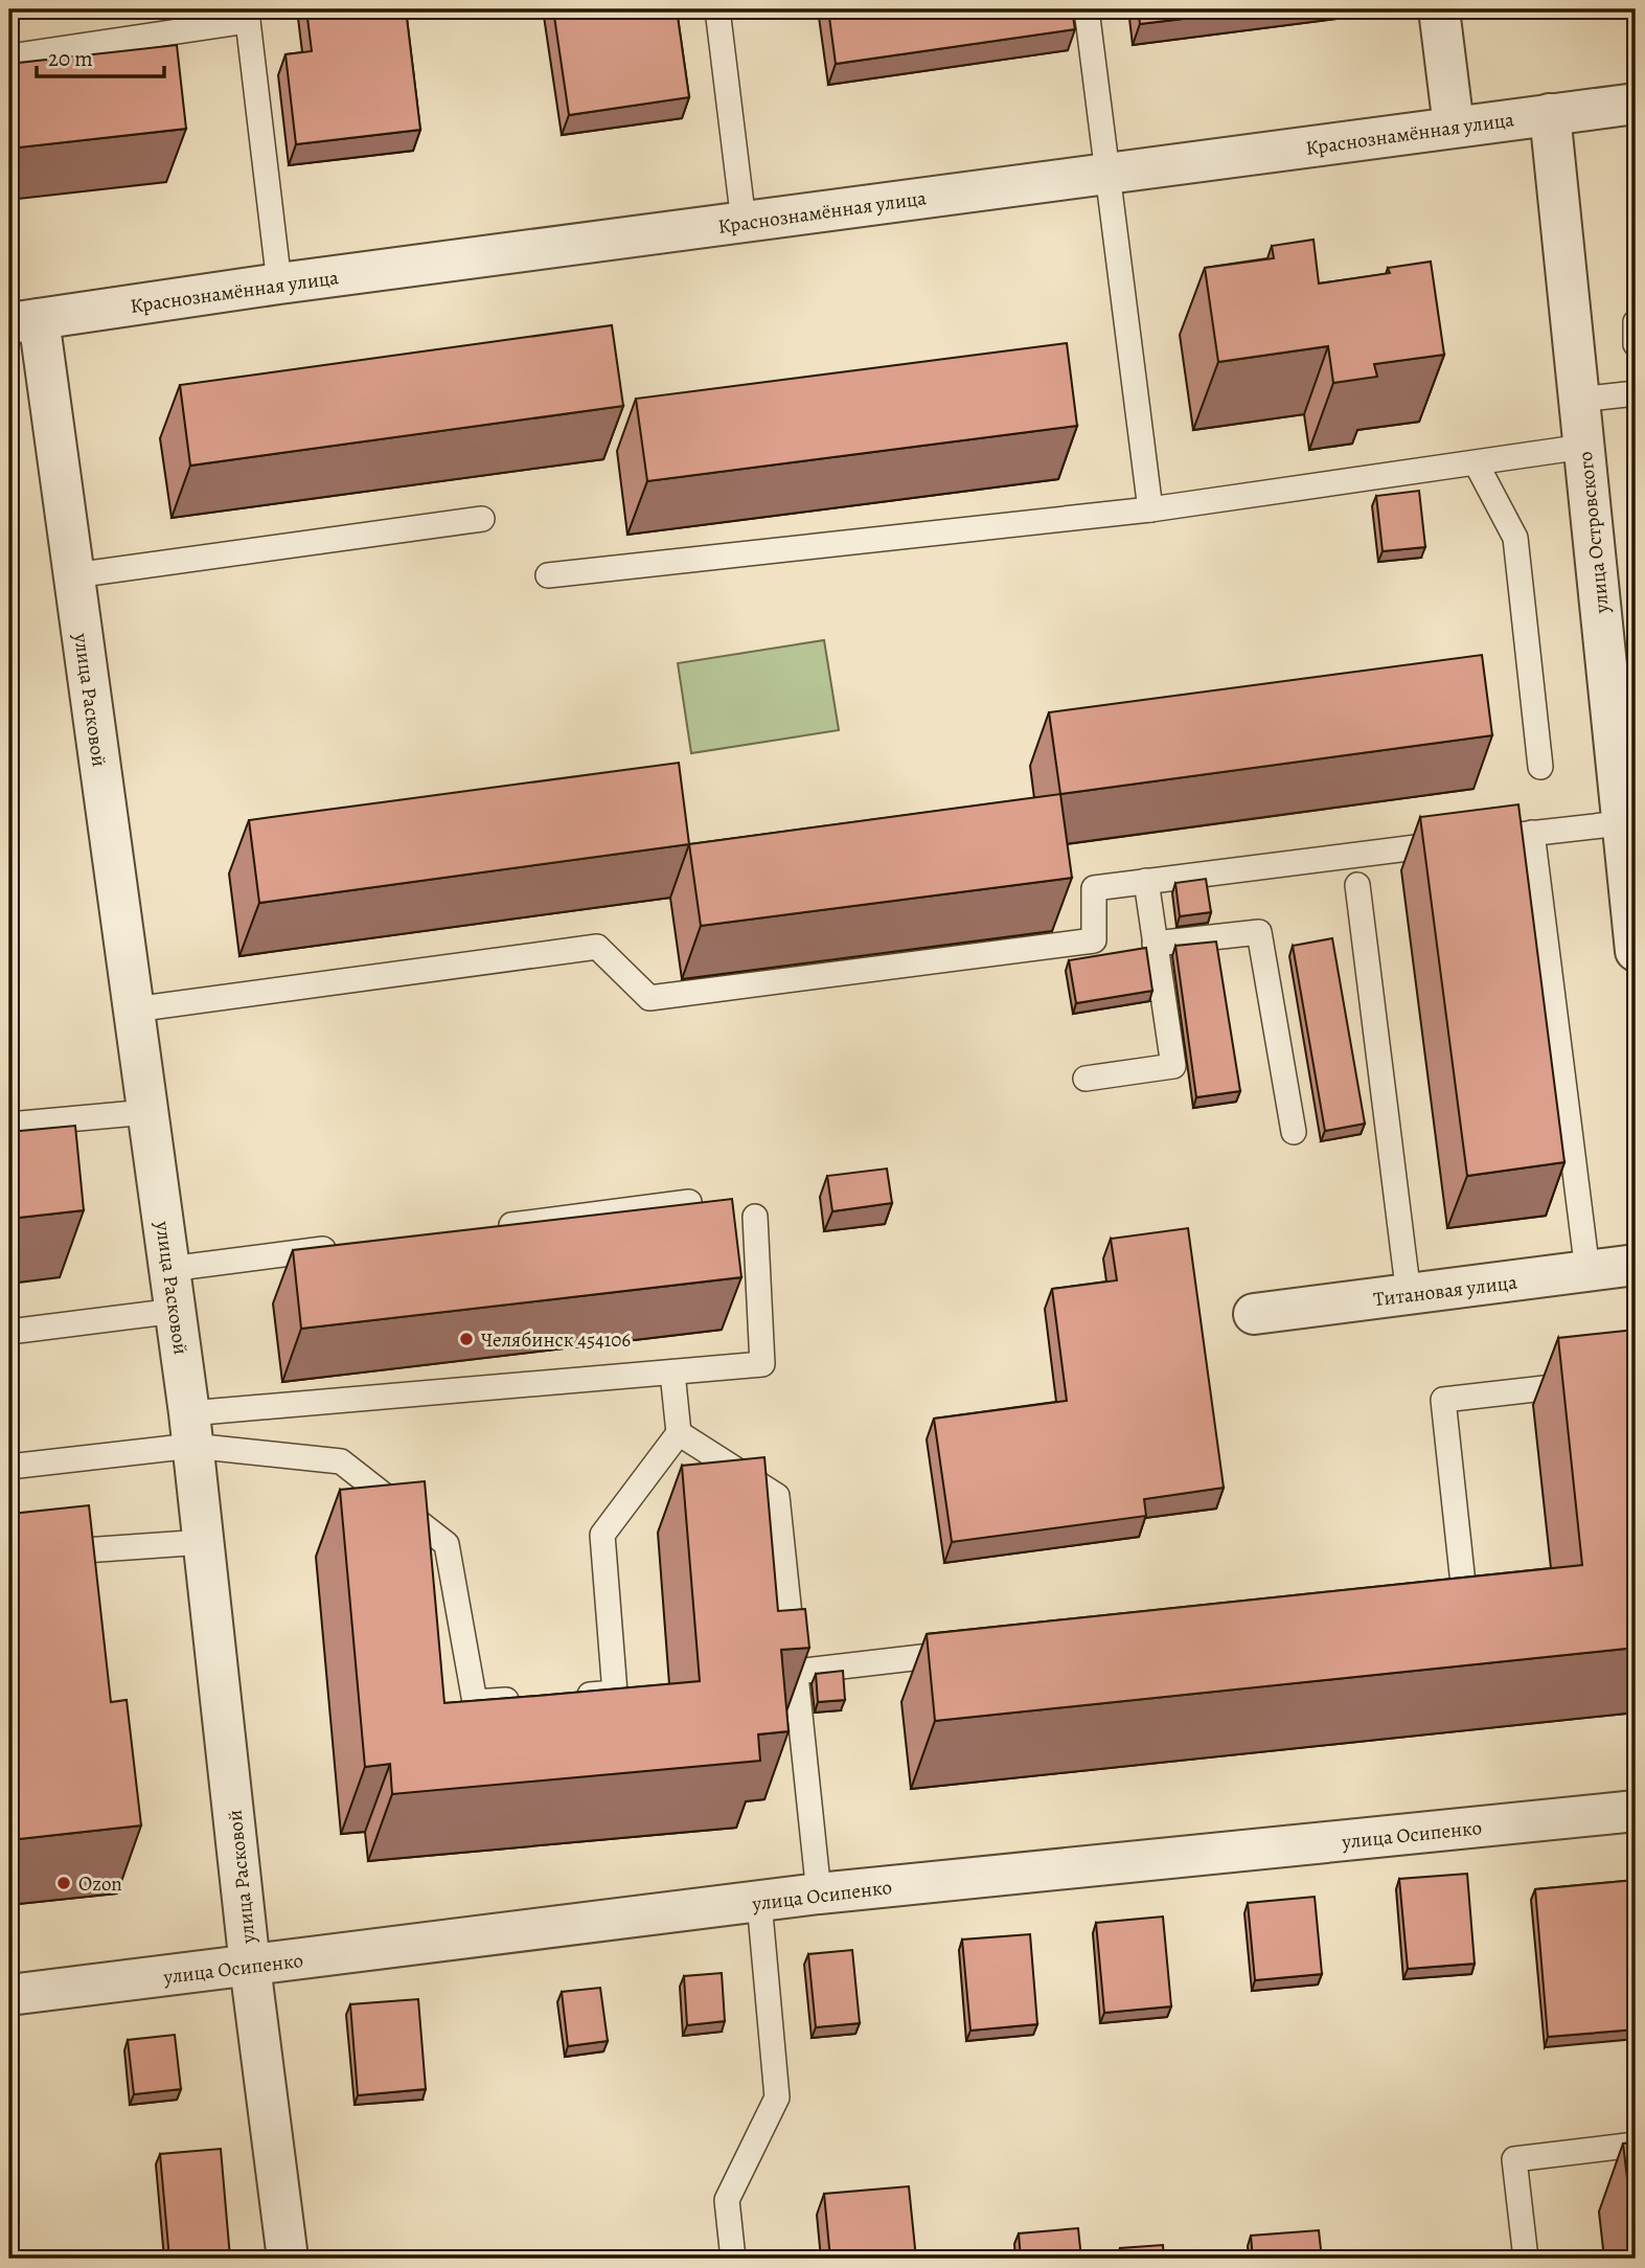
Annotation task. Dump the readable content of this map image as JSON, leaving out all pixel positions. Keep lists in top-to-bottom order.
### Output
{
  "streets": {
    "street": [
      "Краснознамённая улица",
      "улица Островского",
      "улица Расковой",
      "Титановая улица",
      "улица Осипенко"
    ]
  },
  "crossings": [
    ["Краснознамённая улица", "улица Островского"],
    ["Краснознамённая улица", "улица Расковой"],
    ["улица Расковой", "улица Осипенко"]
  ],
  "places": ["Челябинск 454106", "Ozon"],
  "scale_bar": "20 m"
}
